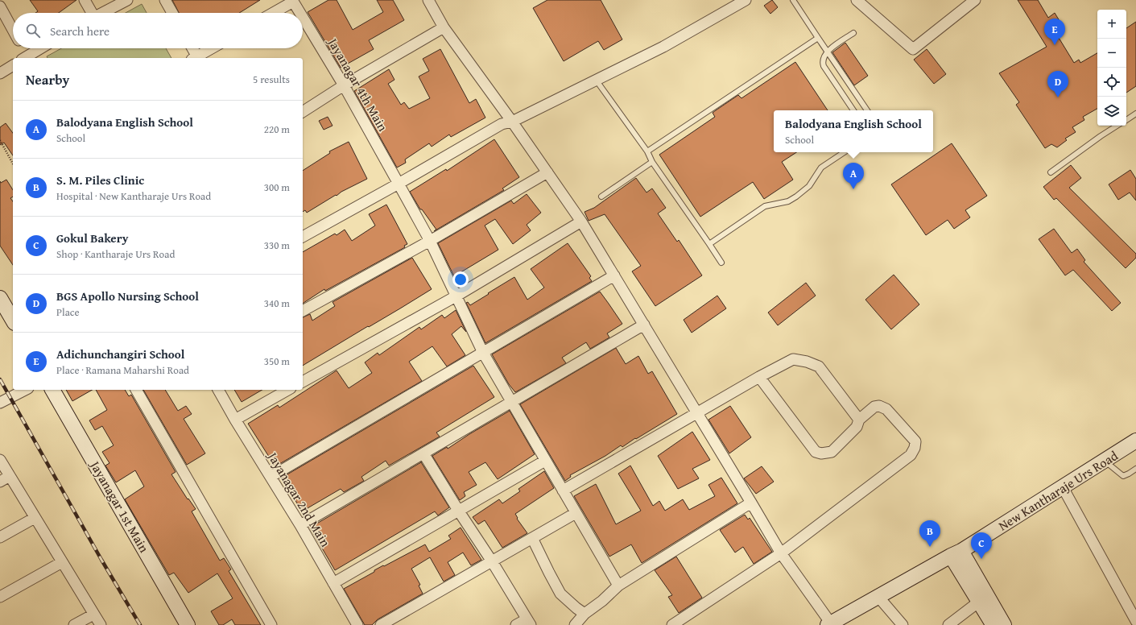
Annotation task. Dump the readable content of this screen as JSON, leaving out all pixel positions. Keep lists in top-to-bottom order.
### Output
{
  "streets": {
    "street": [
      "Jayanagar 4th Main",
      "New Kantharaje Urs Road",
      "Jayanagar 2nd Main",
      "Jayanagar 1st Main"
    ]
  },
  "page": {
    "map_buttons": ["+", "−"],
    "search": "Search here",
    "pins": [
      "E",
      "D",
      "A",
      "B",
      "C"
    ],
    "heading": ["Nearby", "5 results"],
    "list": [
      {
        "mark": "A",
        "name": "Balodyana English School",
        "note": "School",
        "value": "220 m"
      },
      {
        "mark": "B",
        "name": "S. M. Piles Clinic",
        "note": "Hospital · New Kantharaje Urs Road",
        "value": "300 m"
      },
      {
        "mark": "C",
        "name": "Gokul Bakery",
        "note": "Shop · Kantharaje Urs Road",
        "value": "330 m"
      },
      {
        "mark": "D",
        "name": "BGS Apollo Nursing School",
        "note": "Place",
        "value": "340 m"
      },
      {
        "mark": "E",
        "name": "Adichunchangiri School",
        "note": "Place · Ramana Maharshi Road",
        "value": "350 m"
      }
    ],
    "popup": ["Balodyana English School", "School"]
  }
}
